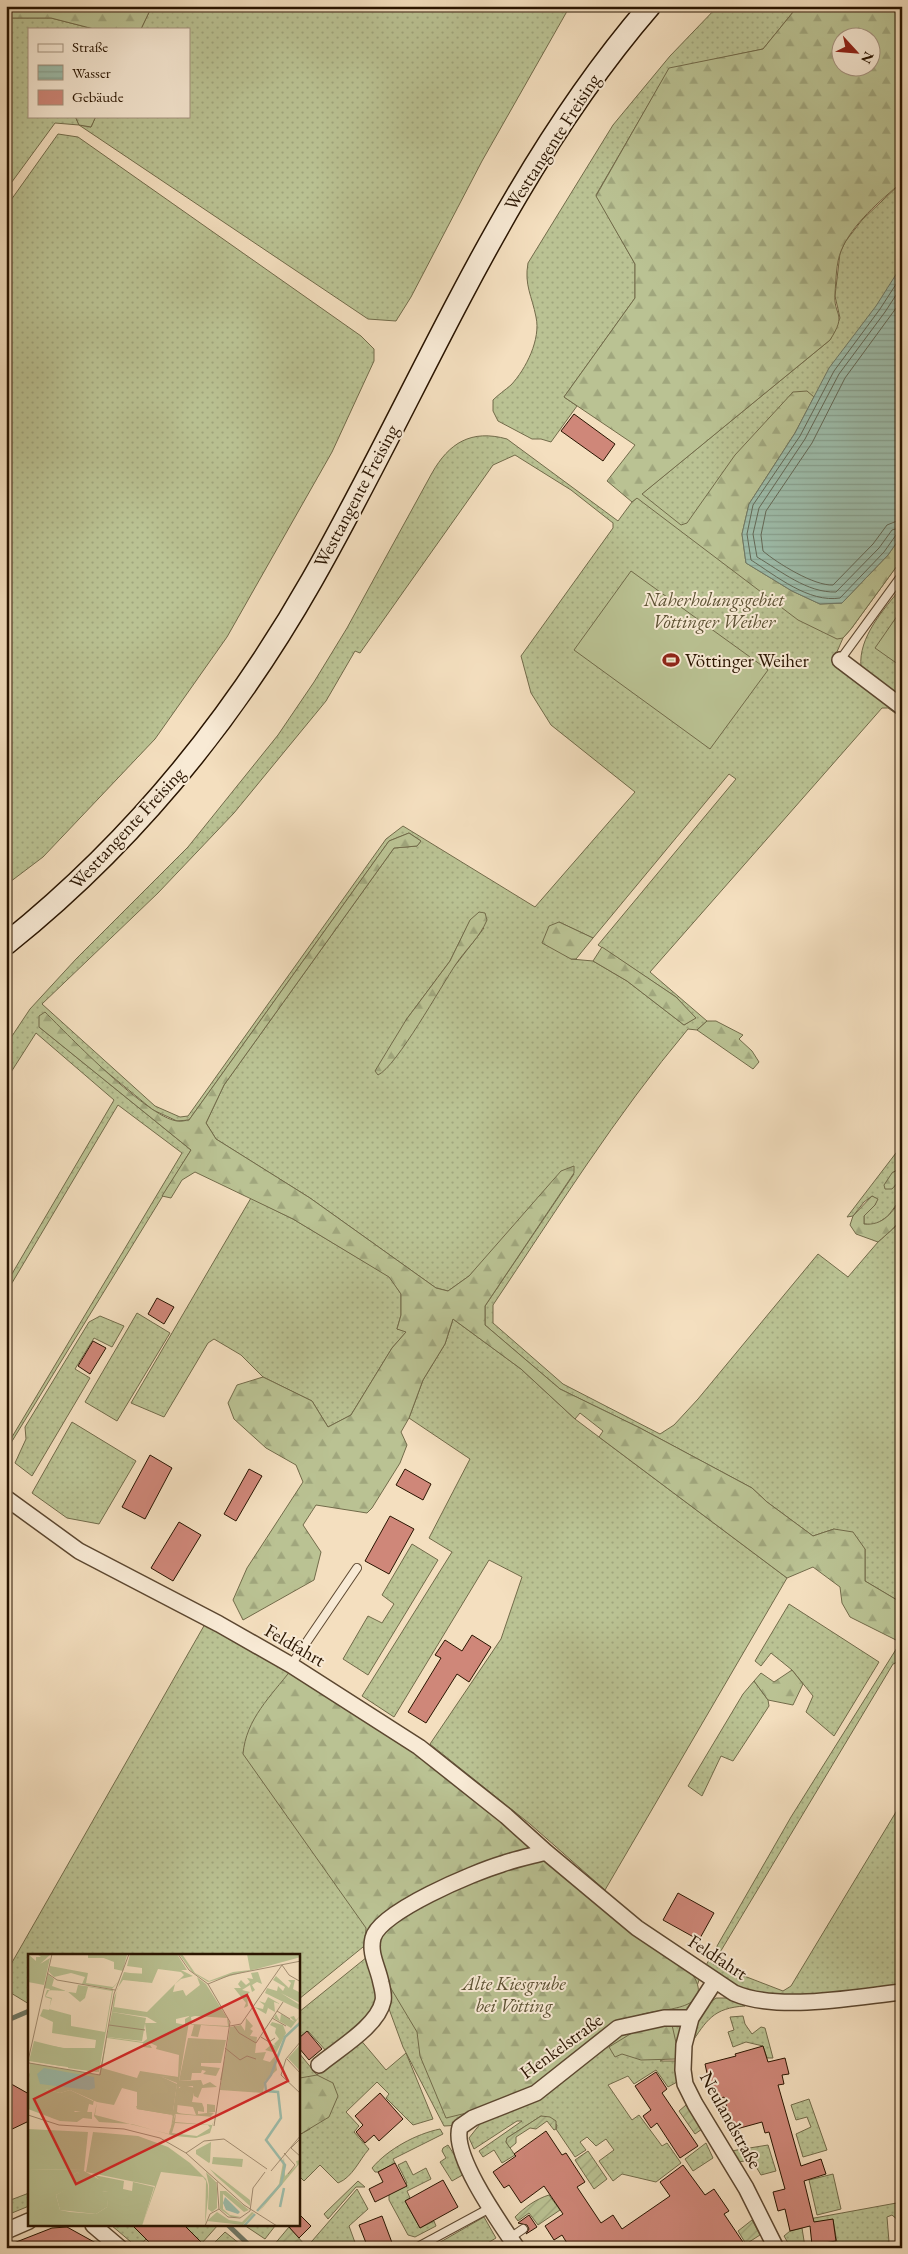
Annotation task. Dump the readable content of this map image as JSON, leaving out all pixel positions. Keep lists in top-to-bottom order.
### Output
{
  "streets": {
    "main road": ["Westtangente Freising"],
    "street": ["Feldfahrt", "Henkelstraße", "Neulandstraße"]
  },
  "crossings": [
    ["Feldfahrt", "Neulandstraße"],
    ["Henkelstraße", "Neulandstraße"]
  ],
  "parks": ["Naherholungsgebiet Vöttinger Weiher", "Alte Kiesgrube bei Vötting"],
  "places": {
    "sports": ["Vöttinger Weiher"]
  },
  "legend": ["Straße", "Wasser", "Gebäude"],
  "north": "bottom right"
}
